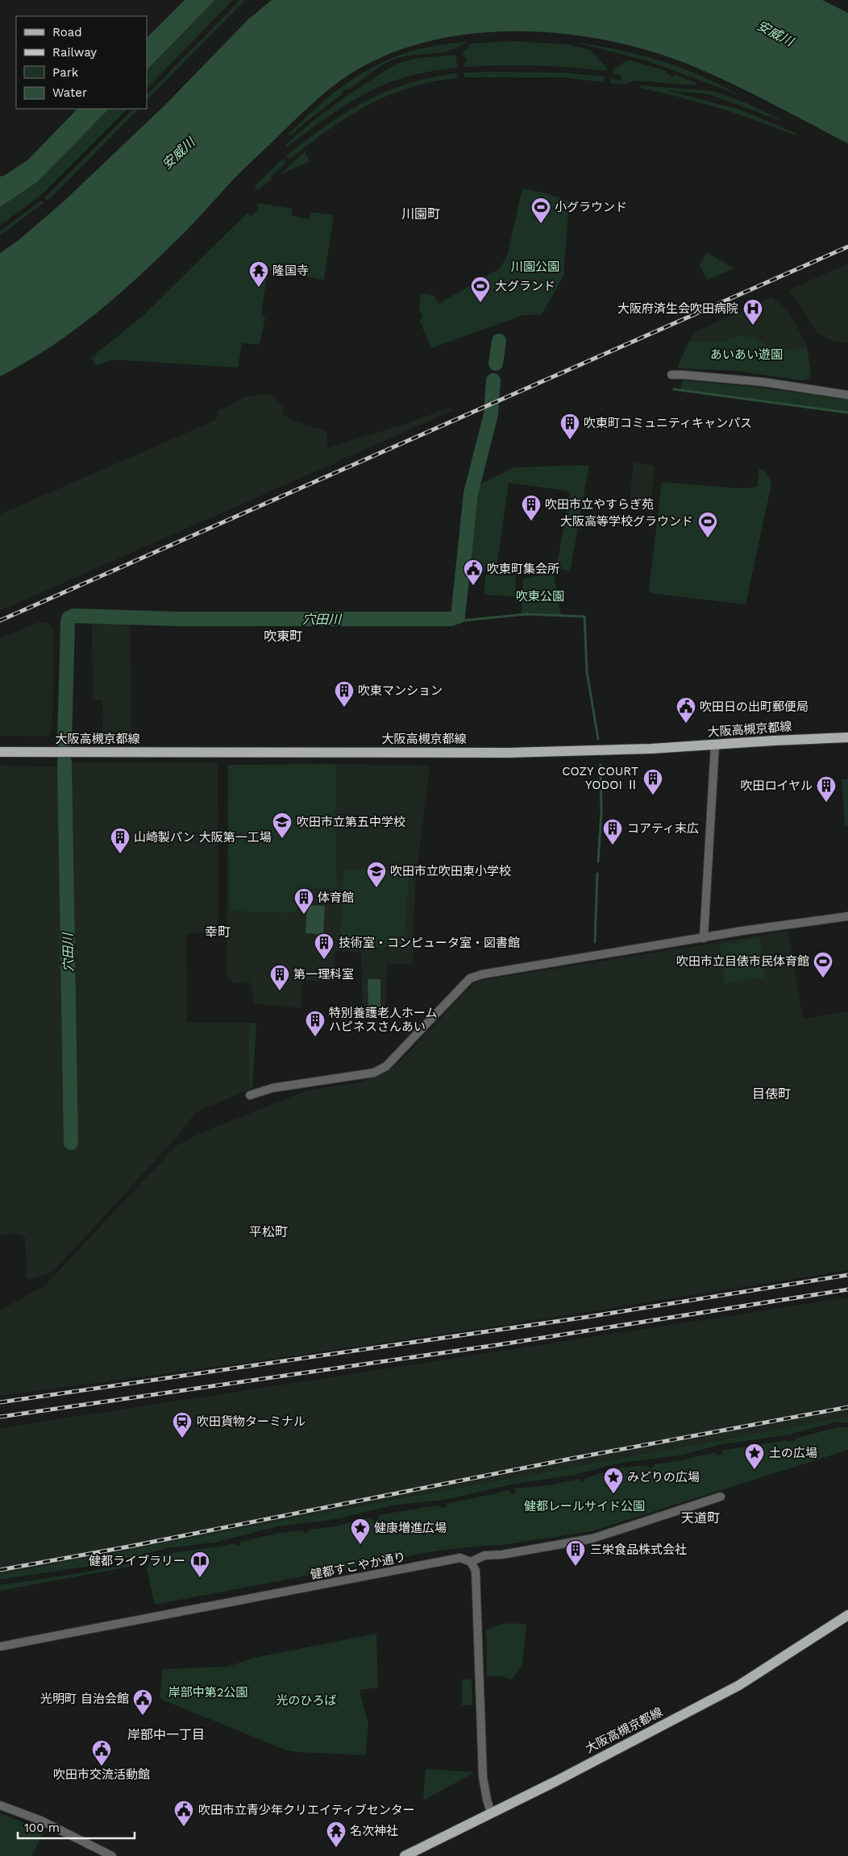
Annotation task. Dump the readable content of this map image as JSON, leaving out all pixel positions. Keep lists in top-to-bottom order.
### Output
{
  "streets": {
    "main road": ["大阪高槻京都線"],
    "street": ["健都すこやか通り"]
  },
  "districts": [
    "川園町",
    "吹東町",
    "幸町",
    "目俵町",
    "平松町",
    "天道町",
    "岸部中一丁目"
  ],
  "water": ["安威川", "穴田川"],
  "parks": [
    "川園公園",
    "あいあい遊園",
    "吹東公園",
    "健都レールサイド公園",
    "岸部中第2公園",
    "光のひろば"
  ],
  "places": {
    "sports": [
      "小グラウンド",
      "大グランド",
      "大阪高等学校グラウンド",
      "吹田市立目俵市民体育館"
    ],
    "temple": ["隆国寺", "名次神社"],
    "hospital": ["大阪府済生会吹田病院"],
    "building": [
      "吹東町コミュニティキャンパス",
      "吹田市立やすらぎ苑",
      "吹東マンション",
      "COZY COURT YODOI Ⅱ",
      "吹田ロイヤル",
      "コアティ末広",
      "山崎製パン 大阪第一工場",
      "体育館",
      "技術室・コンピュータ室・図書館",
      "第一理科室",
      "特別養護老人ホーム ハピネスさんあい",
      "三栄食品株式会社"
    ],
    "public building": [
      "吹東町集会所",
      "吹田日の出町郵便局",
      "光明町 自治会館",
      "吹田市交流活動館",
      "吹田市立青少年クリエイティブセンター"
    ],
    "school or university": ["吹田市立第五中学校", "吹田市立吹田東小学校"],
    "station": ["吹田貨物ターミナル"],
    "place": ["土の広場", "みどりの広場", "健康増進広場"],
    "library": ["健都ライブラリー"]
  },
  "legend": [
    "Road",
    "Railway",
    "Park",
    "Water"
  ],
  "scale_bar": "100 m"
}
